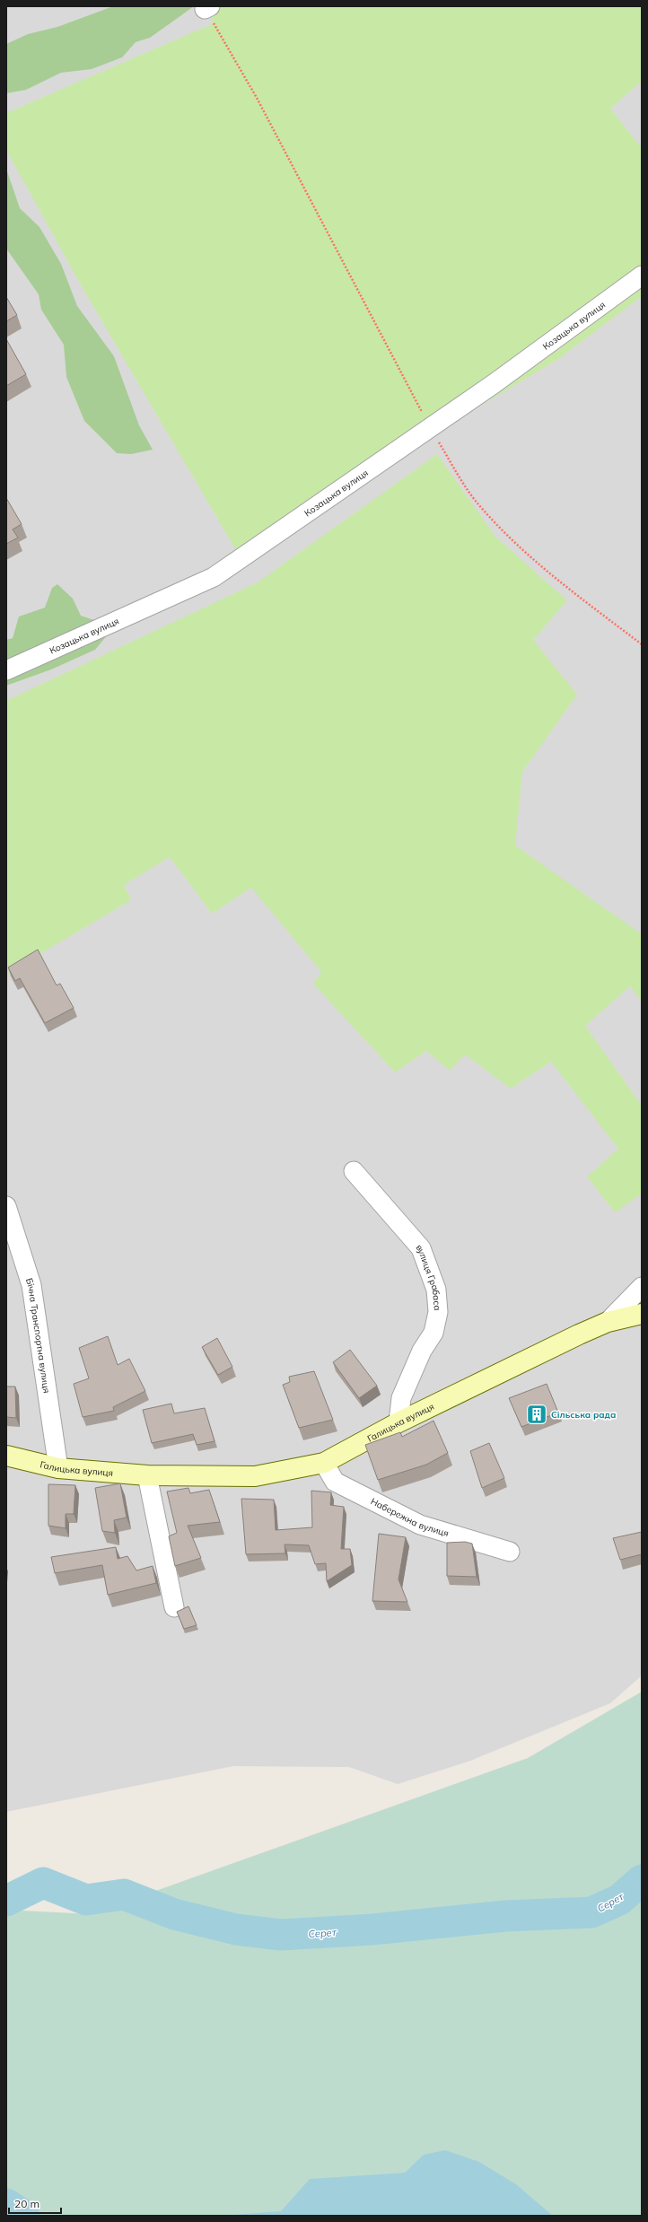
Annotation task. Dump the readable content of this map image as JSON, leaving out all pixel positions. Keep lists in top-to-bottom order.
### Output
{
  "streets": {
    "main road": ["Галицька вулиця"],
    "street": [
      "Козацька вулиця",
      "вулиця Грабаса",
      "Бічна Транспортна вулиця",
      "Набережна вулиця"
    ]
  },
  "crossings": [
    ["вулиця Грабаса", "Галицька вулиця"],
    ["Бічна Транспортна вулиця", "Галицька вулиця"],
    ["Галицька вулиця", "Набережна вулиця"]
  ],
  "water": ["Серет"],
  "places": {
    "building": ["Сільська рада"]
  },
  "scale_bar": "20 m"
}
